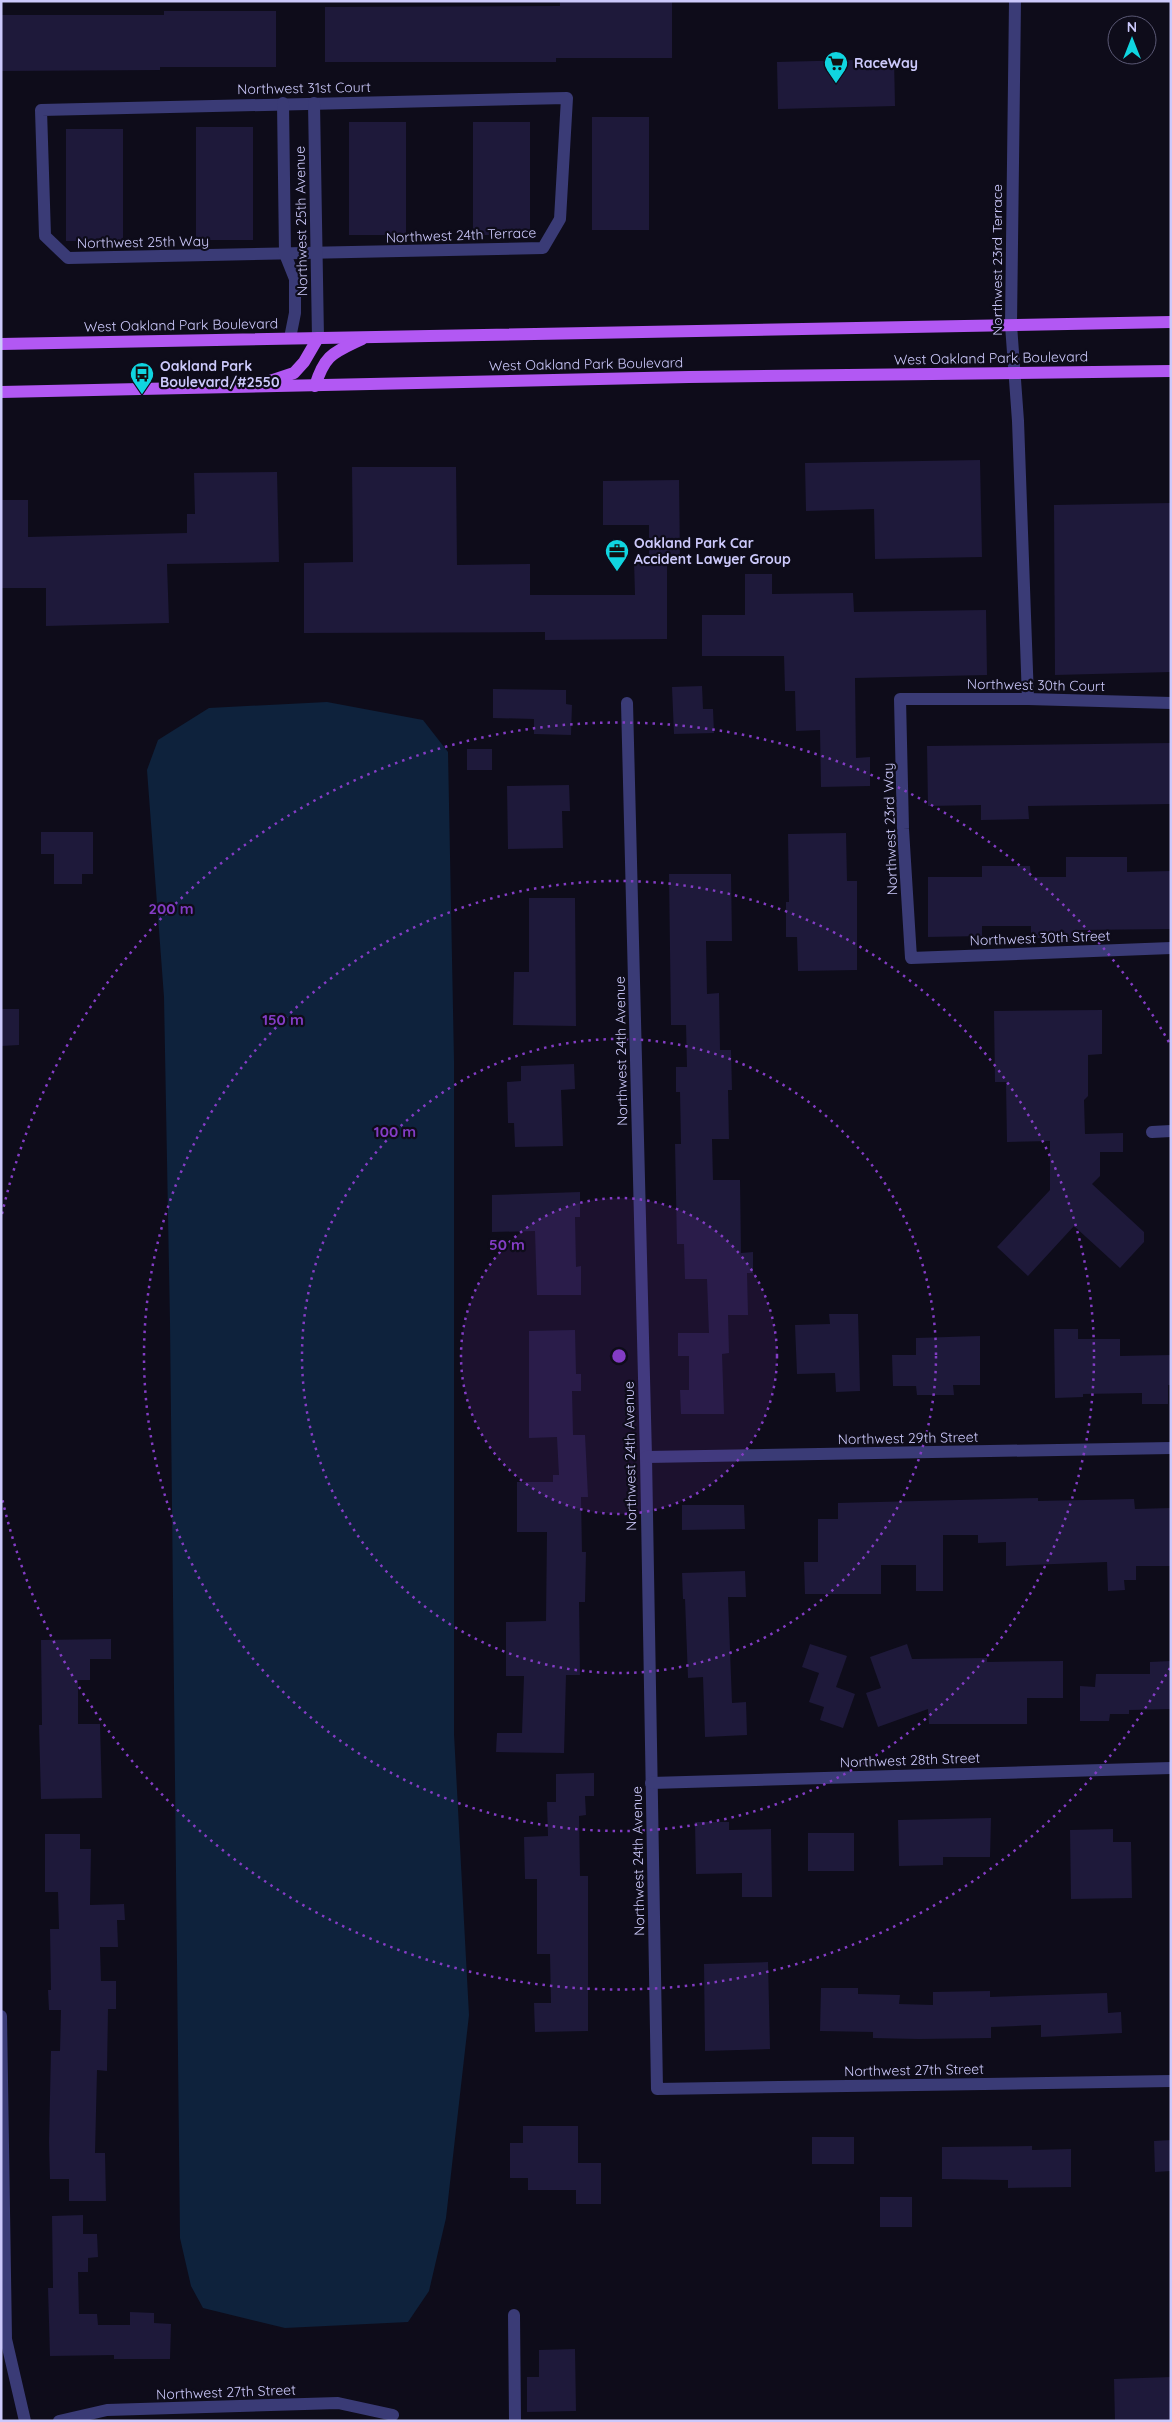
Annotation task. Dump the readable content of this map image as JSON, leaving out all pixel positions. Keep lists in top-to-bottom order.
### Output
{
  "streets": {
    "main road": ["West Oakland Park Boulevard"],
    "street": [
      "Northwest 31st Court",
      "Northwest 25th Avenue",
      "Northwest 24th Terrace",
      "Northwest 25th Way",
      "Northwest 23rd Terrace",
      "Northwest 30th Court",
      "Northwest 23rd Way",
      "Northwest 30th Street",
      "Northwest 24th Avenue",
      "Northwest 29th Street",
      "Northwest 28th Street",
      "Northwest 27th Street"
    ]
  },
  "crossings": [
    ["Northwest 31st Court", "Northwest 25th Avenue"],
    ["Northwest 31st Court", "Northwest 24th Terrace"],
    ["Northwest 31st Court", "Northwest 25th Way"],
    ["Northwest 25th Avenue", "Northwest 24th Terrace"],
    ["Northwest 25th Avenue", "Northwest 25th Way"],
    ["Northwest 25th Avenue", "West Oakland Park Boulevard"],
    ["Northwest 24th Terrace", "Northwest 25th Way"],
    ["Northwest 23rd Terrace", "West Oakland Park Boulevard"],
    ["Northwest 23rd Terrace", "Northwest 30th Court"],
    ["Northwest 30th Court", "Northwest 23rd Way"],
    ["Northwest 23rd Way", "Northwest 30th Street"],
    ["Northwest 24th Avenue", "Northwest 29th Street"],
    ["Northwest 24th Avenue", "Northwest 28th Street"],
    ["Northwest 24th Avenue", "Northwest 27th Street"]
  ],
  "places": {
    "supermarket": ["RaceWay"],
    "bus stop": ["Oakland Park Boulevard/#2550"],
    "office": ["Oakland Park Car Accident Lawyer Group"]
  },
  "north": "top",
  "rings": [
    "200 m",
    "150 m",
    "100 m",
    "50 m"
  ]
}
